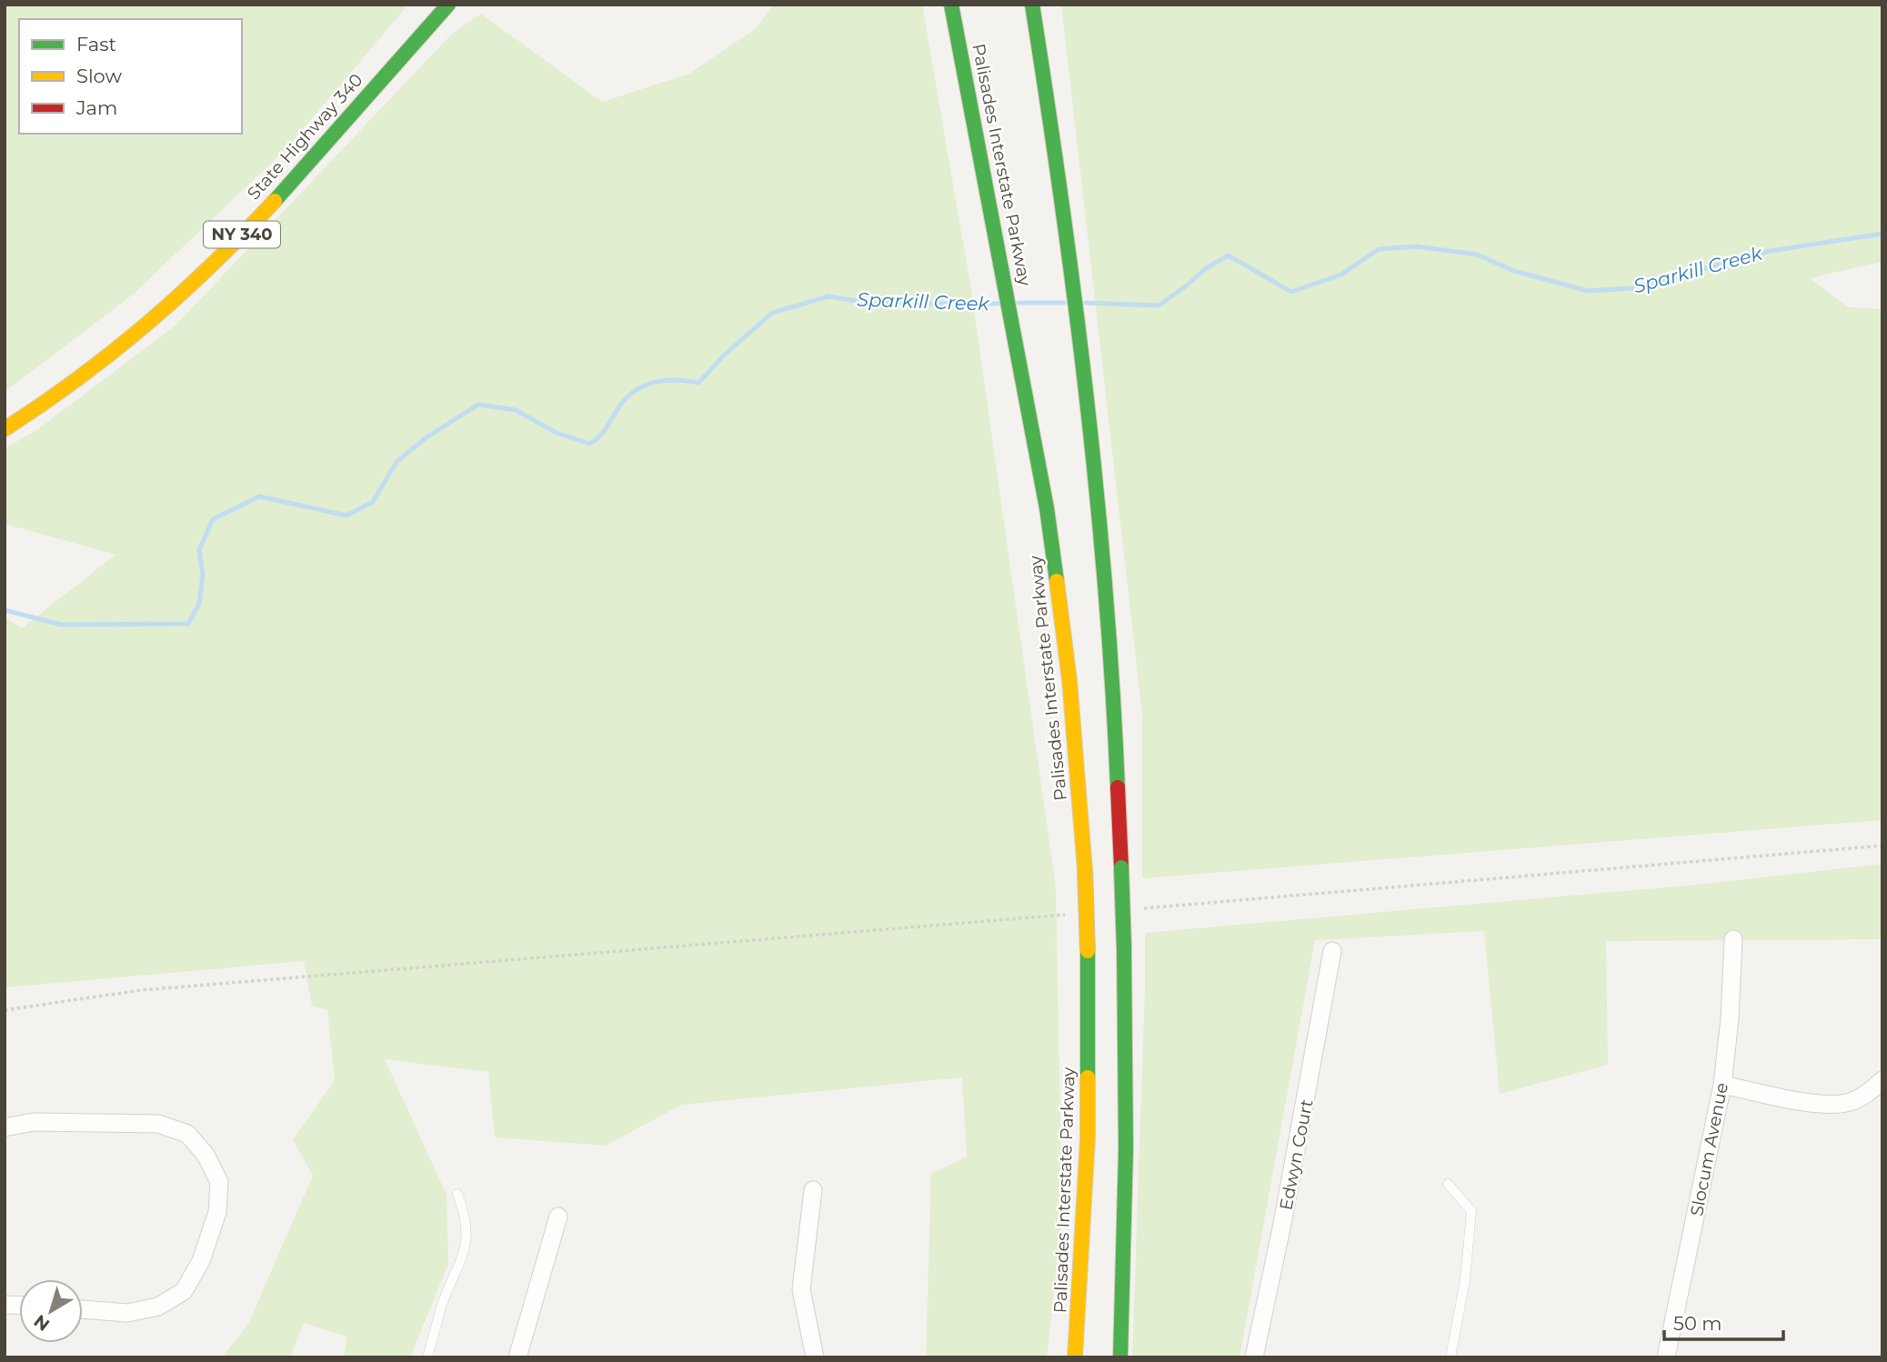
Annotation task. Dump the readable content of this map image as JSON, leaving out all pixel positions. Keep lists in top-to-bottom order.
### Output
{
  "streets": {
    "main road": ["State Highway 340", "Palisades Interstate Parkway", "NY 340"],
    "street": ["Slocum Avenue", "Edwyn Court"]
  },
  "water": ["Sparkill Creek"],
  "legend": ["Fast", "Slow", "Jam"],
  "scale_bar": "50 m",
  "north": "bottom left"
}
